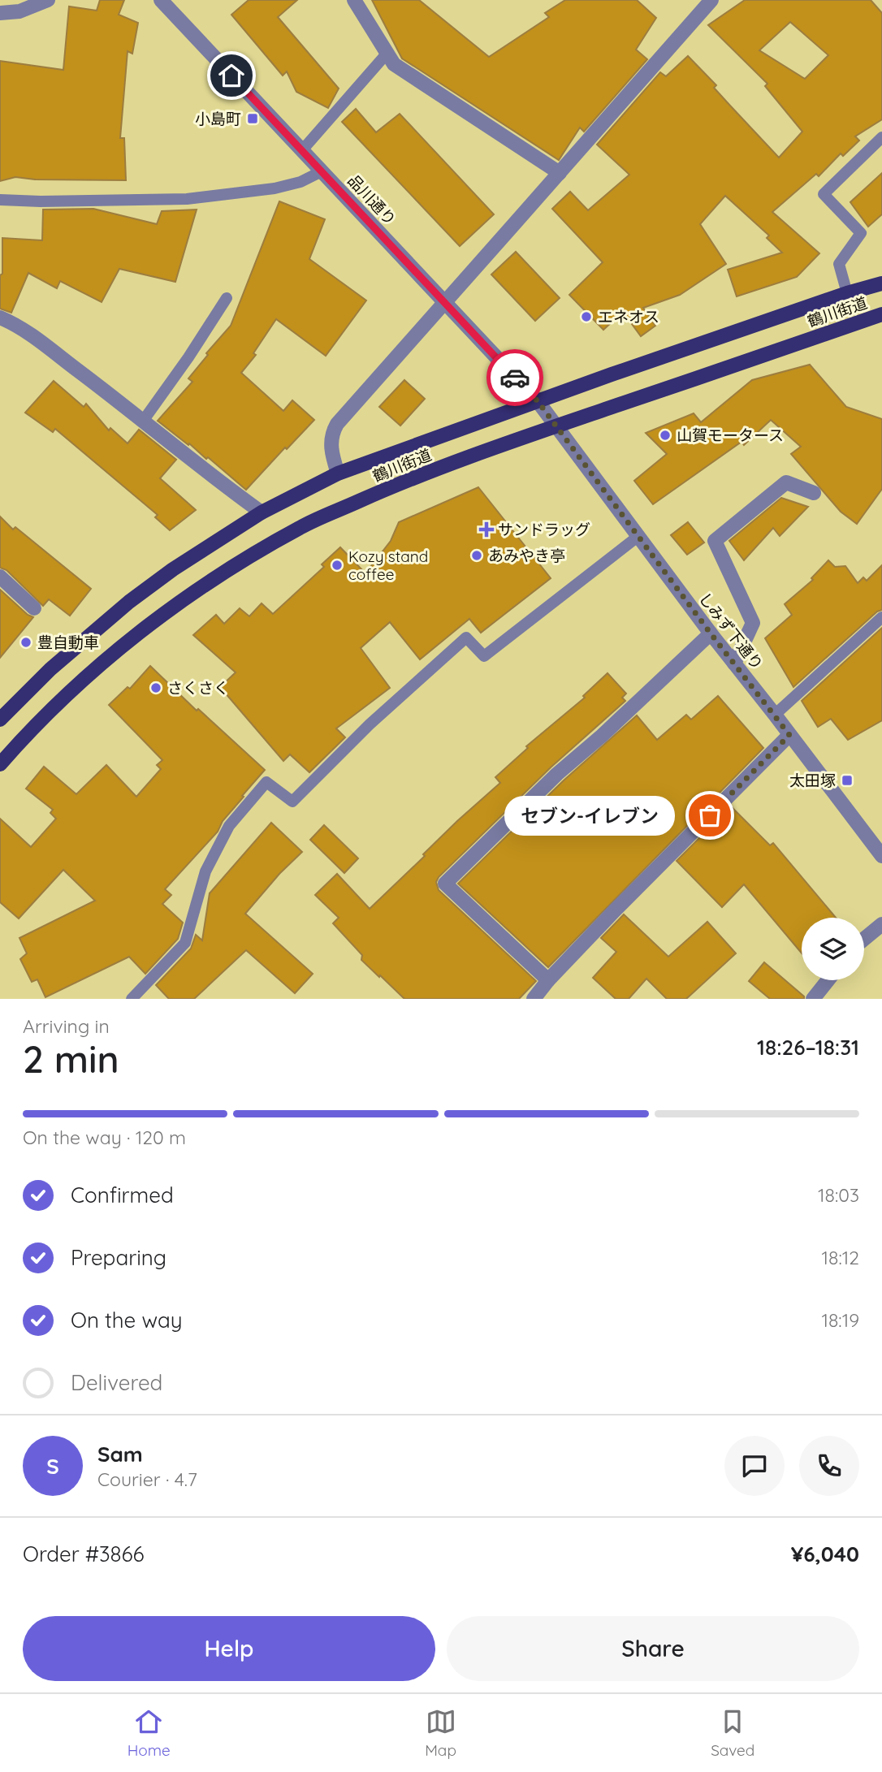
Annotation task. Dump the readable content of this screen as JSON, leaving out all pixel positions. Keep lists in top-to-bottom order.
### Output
{
  "streets": {
    "main road": ["鶴川街道"],
    "street": ["品川通り", "しみず下通り"]
  },
  "crossings": [
    ["品川通り", "鶴川街道"],
    ["品川通り", "しみず下通り"],
    ["鶴川街道", "しみず下通り"]
  ],
  "places": {
    "transit": ["小島町", "太田塚"],
    "other": [
      "エネオス",
      "山賀モータース",
      "あみやき亭",
      "Kozy stand coffee",
      "豊自動車",
      "さくさく",
      "セブン-イレブン"
    ],
    "health": ["サンドラッグ"]
  },
  "page": {
    "bubble": "セブン-イレブン",
    "heading": ["2 min", "Arriving in", "18:26–18:31"],
    "panel": [
      "Sam",
      "Courier · 4.7",
      "Order #3866",
      "¥6,040"
    ],
    "bar": "On the way · 120 m",
    "list": [
      ["Confirmed", "18:03"],
      ["Preparing", "18:12"],
      ["On the way", "18:19"],
      "Delivered"
    ],
    "round": "S",
    "buttons": ["Help", "Share"],
    "tabs": ["Home", "Map", "Saved"]
  }
}
